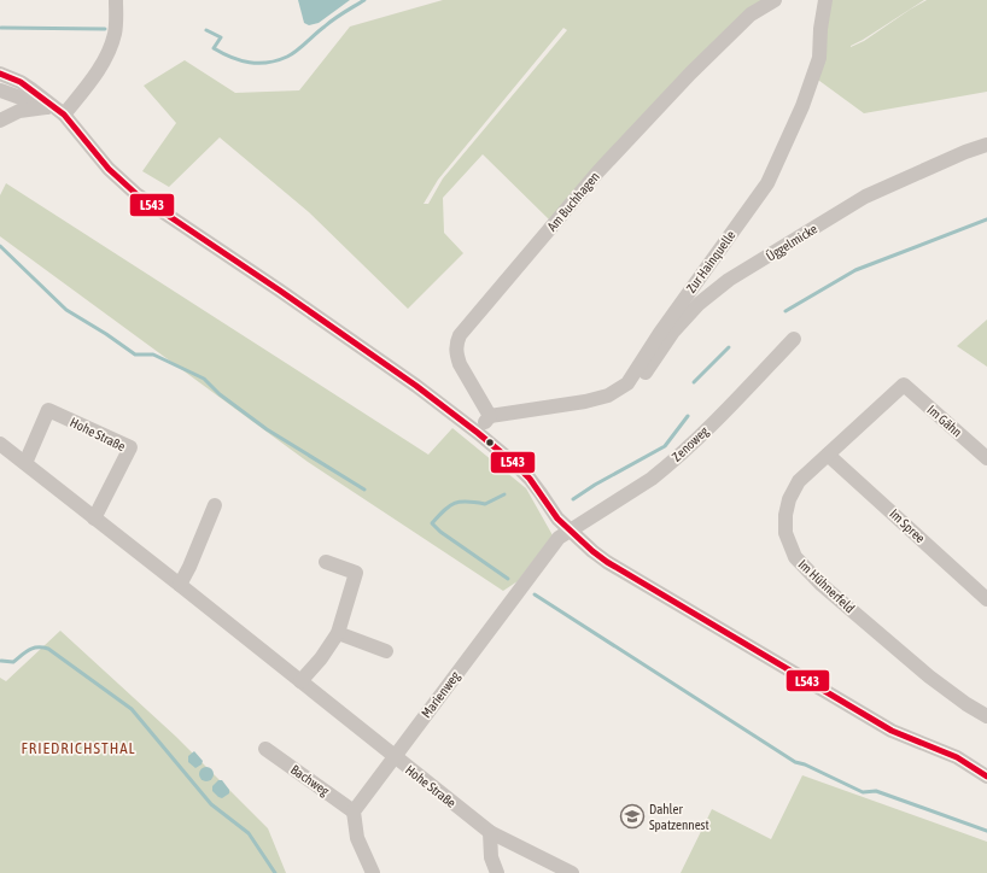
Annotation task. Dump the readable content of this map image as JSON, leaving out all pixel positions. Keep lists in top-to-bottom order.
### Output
{
  "streets": {
    "street": [
      "Am Buchhagen",
      "Üggelmicke",
      "Zur Hainquelle",
      "Im Gähn",
      "Hohe Straße",
      "Zenoweg",
      "Im Spree",
      "Im Hühnerfeld",
      "Marienweg",
      "Bachweg"
    ]
  },
  "crossings": [
    ["Am Buchhagen", "Zur Hainquelle"],
    ["Üggelmicke", "Zur Hainquelle"],
    ["Im Gähn", "Im Hühnerfeld"],
    ["Hohe Straße", "Marienweg"],
    ["Zenoweg", "Marienweg"],
    ["Im Spree", "Im Hühnerfeld"],
    ["Marienweg", "Bachweg"]
  ],
  "districts": ["FRIEDRICHSTHAL"],
  "places": {
    "school or university": ["Dahler Spatzennest"]
  },
  "lines": ["transit line L543"]
}
